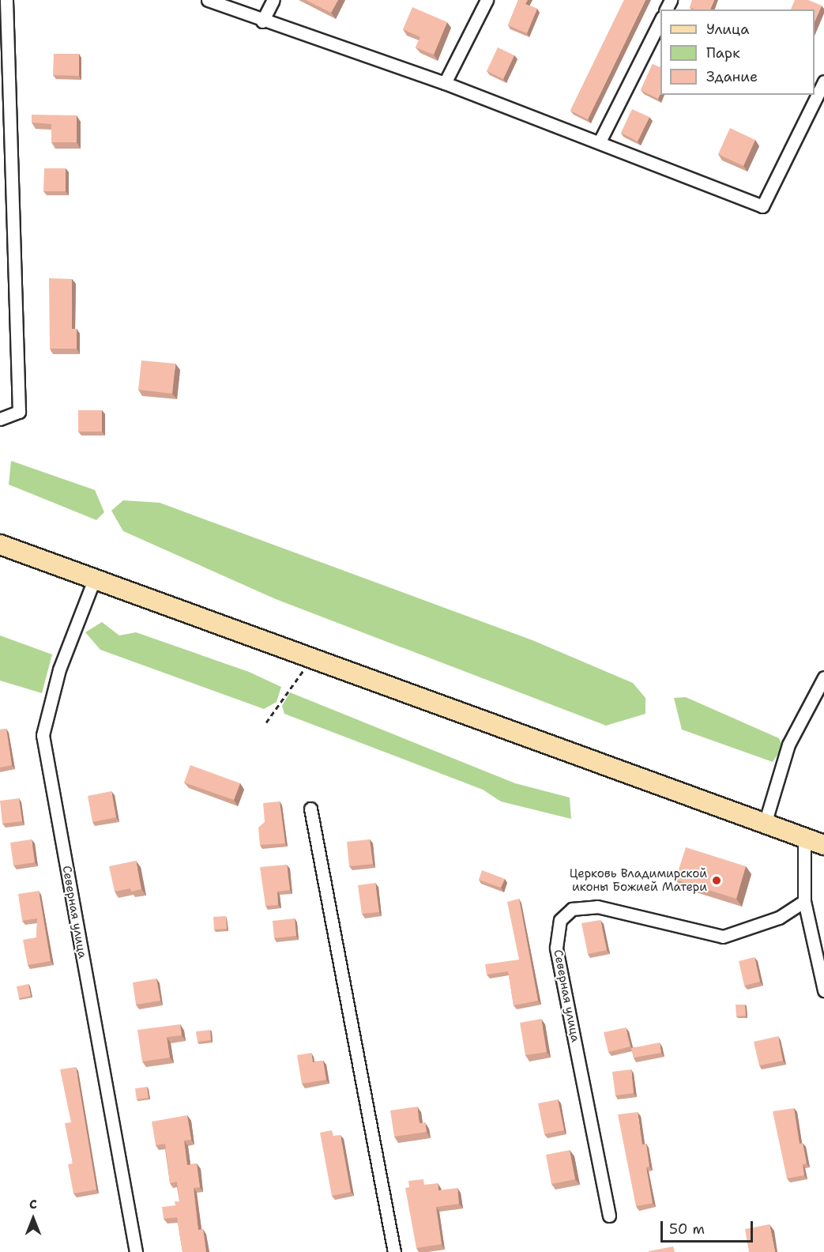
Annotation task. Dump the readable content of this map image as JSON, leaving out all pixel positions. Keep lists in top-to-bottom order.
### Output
{
  "streets": {
    "street": ["Северная улица"]
  },
  "places": ["Церковь Владимирской иконы Божией Матери"],
  "legend": ["Улица", "Парк", "Здание"],
  "scale_bar": "50 m",
  "north": "top"
}
